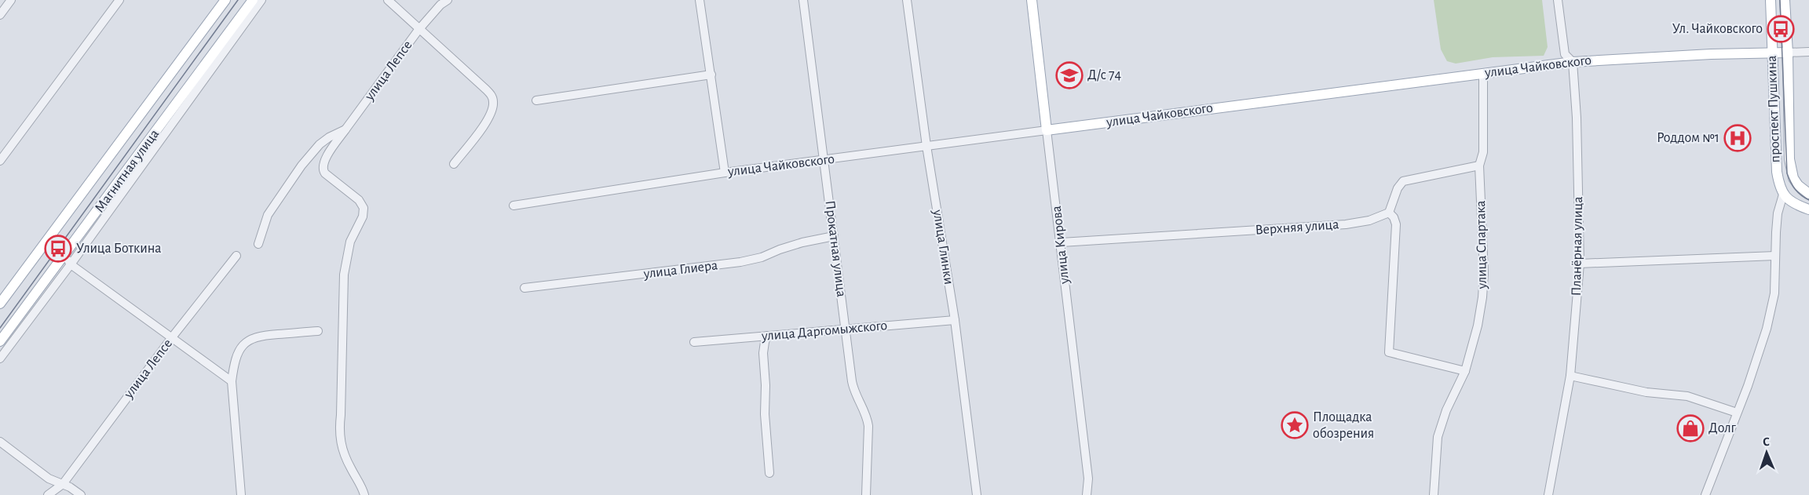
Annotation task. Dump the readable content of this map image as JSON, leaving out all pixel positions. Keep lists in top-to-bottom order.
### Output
{
  "streets": {
    "main road": [
      "улица Чайковского",
      "проспект Пушкина",
      "Магнитная улица",
      "улица Кирова"
    ],
    "street": [
      "улица Лепсе",
      "Верхняя улица",
      "улица Спартака",
      "Планёрная улица",
      "улица Глинки",
      "Прокатная улица",
      "улица Глиера",
      "улица Даргомыжского"
    ]
  },
  "crossings": [
    ["улица Чайковского", "проспект Пушкина"],
    ["улица Чайковского", "улица Кирова"],
    ["улица Чайковского", "улица Спартака"],
    ["улица Чайковского", "Планёрная улица"],
    ["улица Чайковского", "улица Глинки"],
    ["улица Чайковского", "Прокатная улица"],
    ["Верхняя улица", "улица Кирова"],
    ["улица Глинки", "улица Даргомыжского"],
    ["Прокатная улица", "улица Глиера"],
    ["Прокатная улица", "улица Даргомыжского"]
  ],
  "places": {
    "bus stop": ["Ул. Чайковского", "Улица Боткина"],
    "school or university": ["Д/с 74"],
    "hospital": ["Роддом №1"],
    "place": ["Площадка обозрения"],
    "shop": ["Долг"]
  },
  "north": "top"
}
